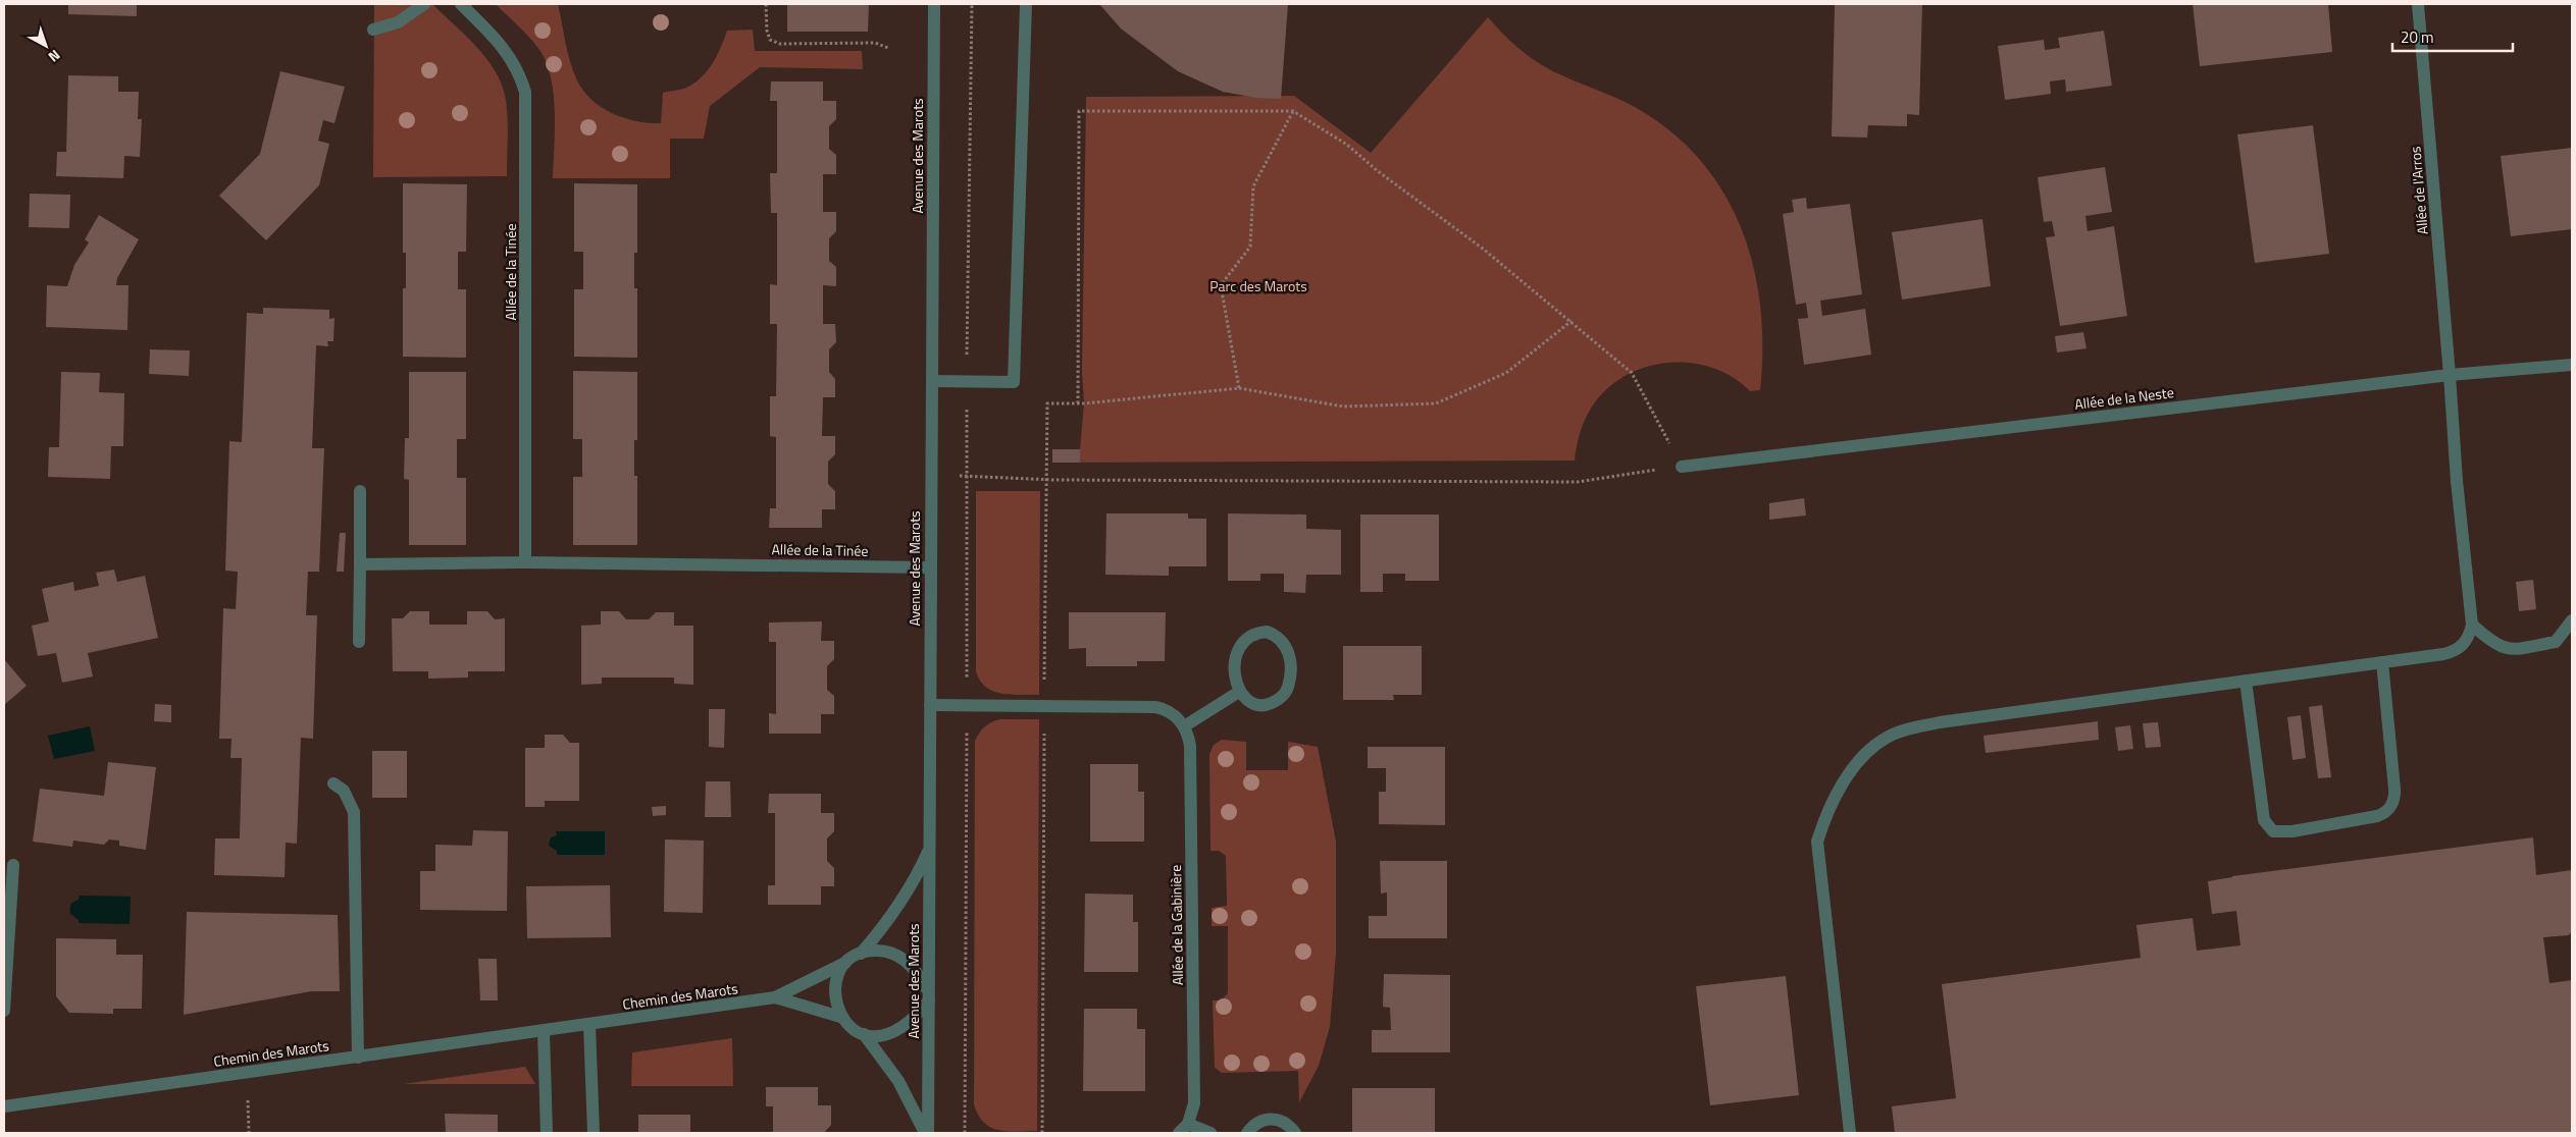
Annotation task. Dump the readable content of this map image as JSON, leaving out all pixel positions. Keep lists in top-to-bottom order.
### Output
{
  "streets": {
    "street": [
      "Avenue des Marots",
      "Allée de l'Arros",
      "Allée de la Tinée",
      "Allée de la Neste",
      "Allée de la Gabinière",
      "Chemin des Marots"
    ]
  },
  "crossings": [
    ["Avenue des Marots", "Allée de la Tinée"],
    ["Avenue des Marots", "Chemin des Marots"],
    ["Allée de l'Arros", "Allée de la Neste"]
  ],
  "parks": ["Parc des Marots"],
  "scale_bar": "20 m",
  "north": "bottom right"
}
